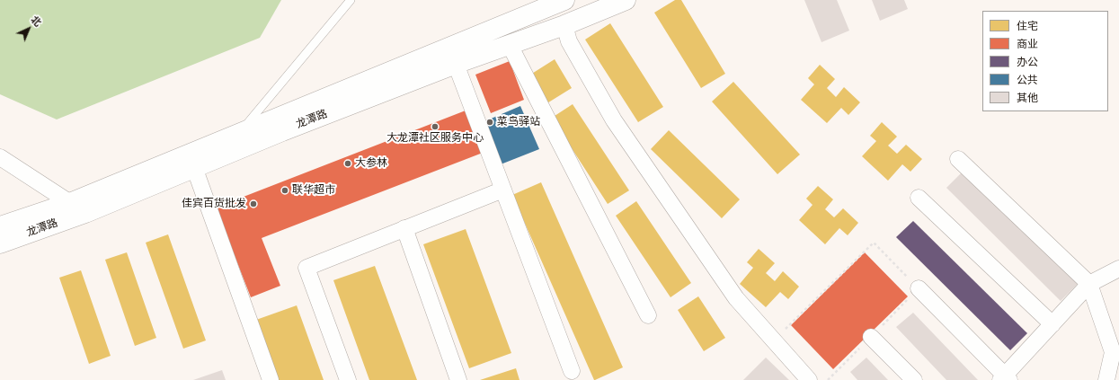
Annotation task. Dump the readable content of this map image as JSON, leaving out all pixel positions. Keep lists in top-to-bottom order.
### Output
{
  "streets": {
    "street": ["龙潭路"]
  },
  "places": [
    "菜鸟驿站",
    "大龙潭社区服务中心",
    "大参林",
    "联华超市",
    "佳宾百货批发"
  ],
  "legend": [
    "住宅",
    "商业",
    "办公",
    "公共",
    "其他"
  ],
  "north": "top right"
}
